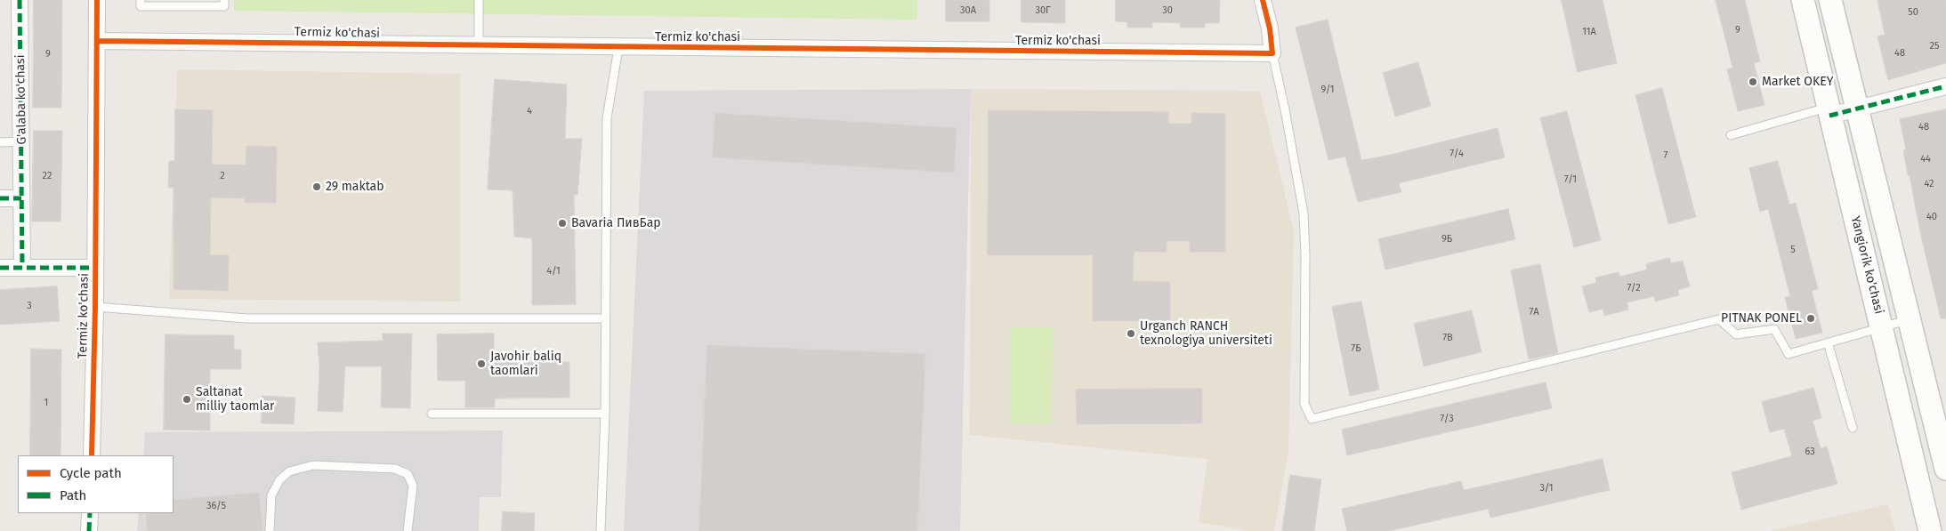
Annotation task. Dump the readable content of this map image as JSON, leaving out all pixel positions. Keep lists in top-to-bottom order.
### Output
{
  "streets": {
    "main road": ["Yangiorik ko'chasi"],
    "street": ["Termiz ko'chasi", "G'alaba ko'chasi"]
  },
  "places": [
    "Market OKEY",
    "29 maktab",
    "Bavaria ПивБар",
    "PITNAK PONEL",
    "Urganch RANCH texnologiya universiteti",
    "Javohir baliq taomlari",
    "Saltanat milliy taomlar"
  ],
  "house_numbers": [
    "30А",
    "30Г",
    "30",
    "50",
    "9",
    "11A",
    "25",
    "48",
    "9",
    "9/1",
    "4",
    "48",
    "7/4",
    "7",
    "44",
    "22",
    "2",
    "7/1",
    "42",
    "40",
    "9Б",
    "5",
    "4/1",
    "7/2",
    "3",
    "7А",
    "7В",
    "7Б",
    "1",
    "7/3",
    "63",
    "3/1",
    "36/5"
  ],
  "legend": ["Cycle path", "Path"]
}
